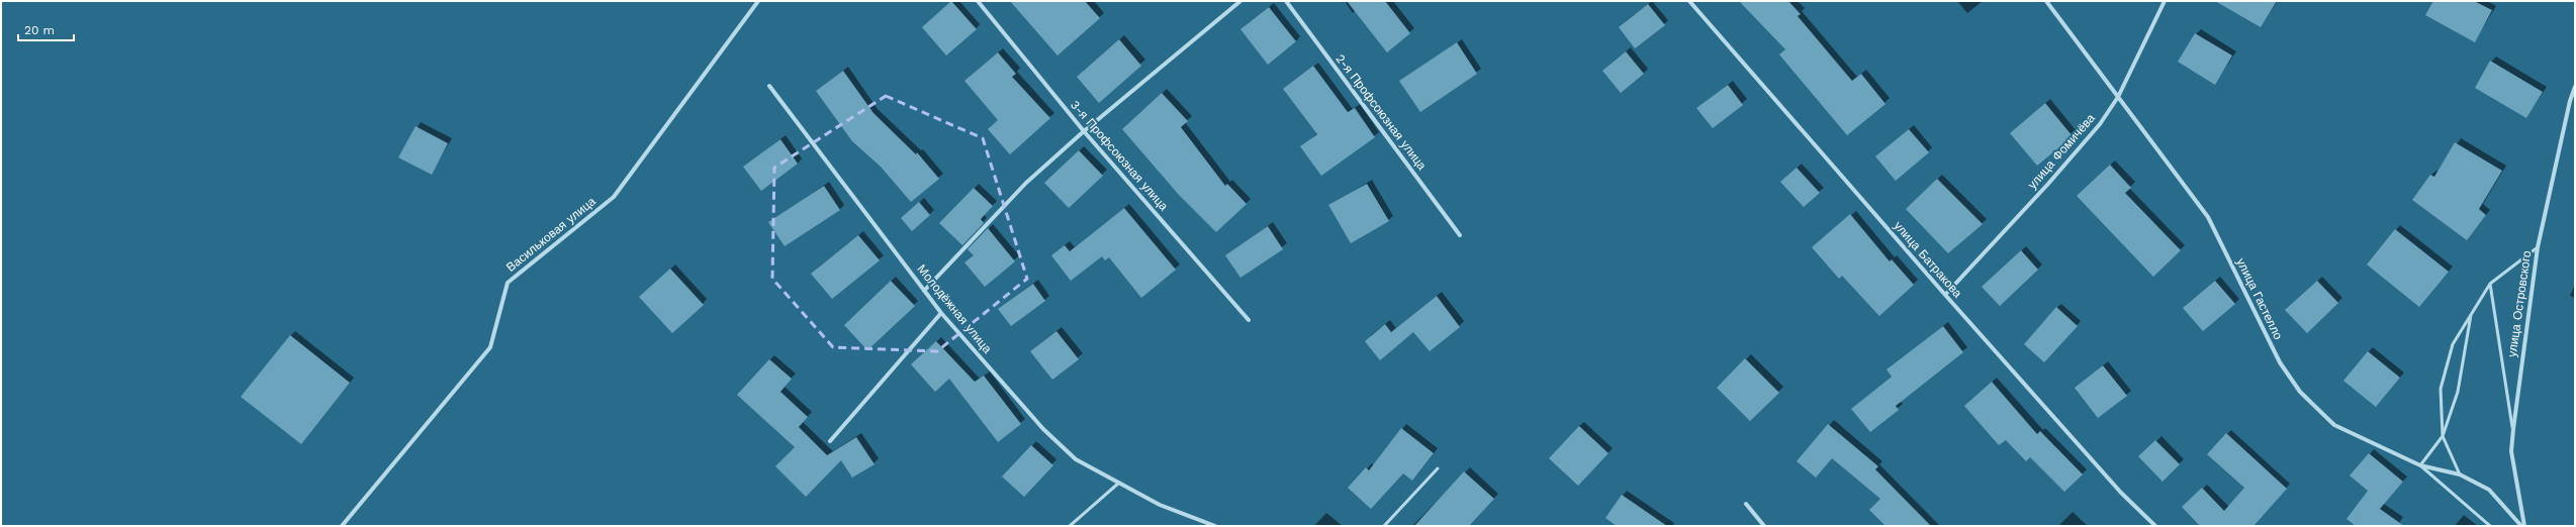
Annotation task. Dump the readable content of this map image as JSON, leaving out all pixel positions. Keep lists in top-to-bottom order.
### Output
{
  "streets": {
    "street": [
      "2-я Профсоюзная улица",
      "улица Фомичёва",
      "3-я Профсоюзная улица",
      "Васильковая улица",
      "улица Батракова",
      "улица Гастелло",
      "улица Островского",
      "Молодёжная улица"
    ]
  },
  "crossings": [
    ["улица Фомичёва", "улица Батракова"],
    ["улица Фомичёва", "улица Гастелло"],
    ["улица Гастелло", "улица Островского"]
  ],
  "scale_bar": "20 m"
}
